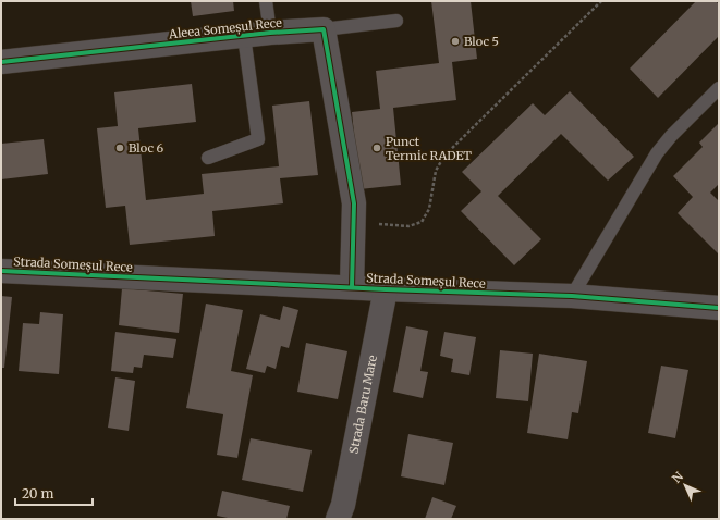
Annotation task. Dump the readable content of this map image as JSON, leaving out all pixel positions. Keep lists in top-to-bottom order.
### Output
{
  "streets": {
    "street": ["Aleea Someșul Rece", "Strada Someșul Rece", "Strada Baru Mare"]
  },
  "crossings": [
    ["Strada Someșul Rece", "Strada Baru Mare"]
  ],
  "places": ["Bloc 5", "Bloc 6", "Punct Termic RADET"],
  "scale_bar": "20 m",
  "north": "top left"
}
